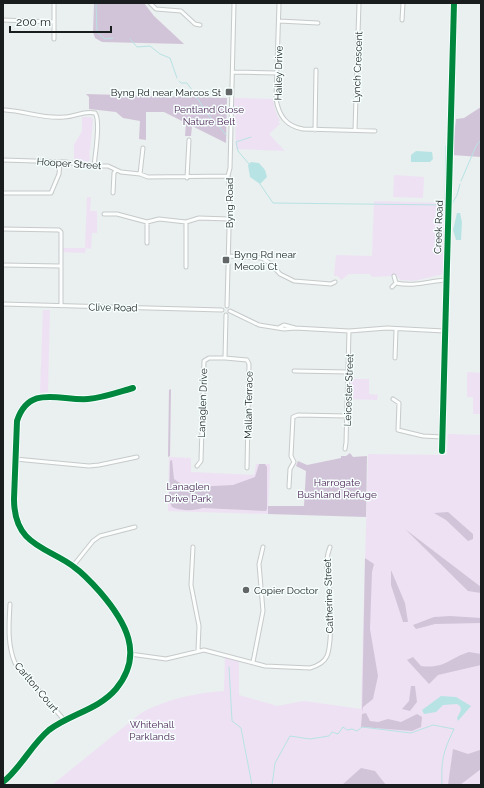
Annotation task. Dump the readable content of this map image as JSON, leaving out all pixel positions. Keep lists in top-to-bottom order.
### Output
{
  "streets": {
    "street": [
      "Lynch Crescent",
      "Hailey Drive",
      "Hooper Street",
      "Byng Road",
      "Creek Road",
      "Clive Road",
      "Leicester Street",
      "Lanaglen Drive",
      "Mallan Terrace",
      "Catherine Street",
      "Carlton Court"
    ]
  },
  "crossings": [
    ["Lynch Crescent", "Hailey Drive"],
    ["Hooper Street", "Byng Road"],
    ["Lanaglen Drive", "Mallan Terrace"]
  ],
  "parks": [
    "Pentland Close Nature Belt",
    "Harrogate Bushland Refuge",
    "Lanaglen Drive Park",
    "Whitehall Parklands"
  ],
  "places": {
    "transit": ["Byng Rd near Marcos St", "Byng Rd near Mecoli Ct"],
    "other": ["Copier Doctor"]
  },
  "scale_bar": "200 m"
}
